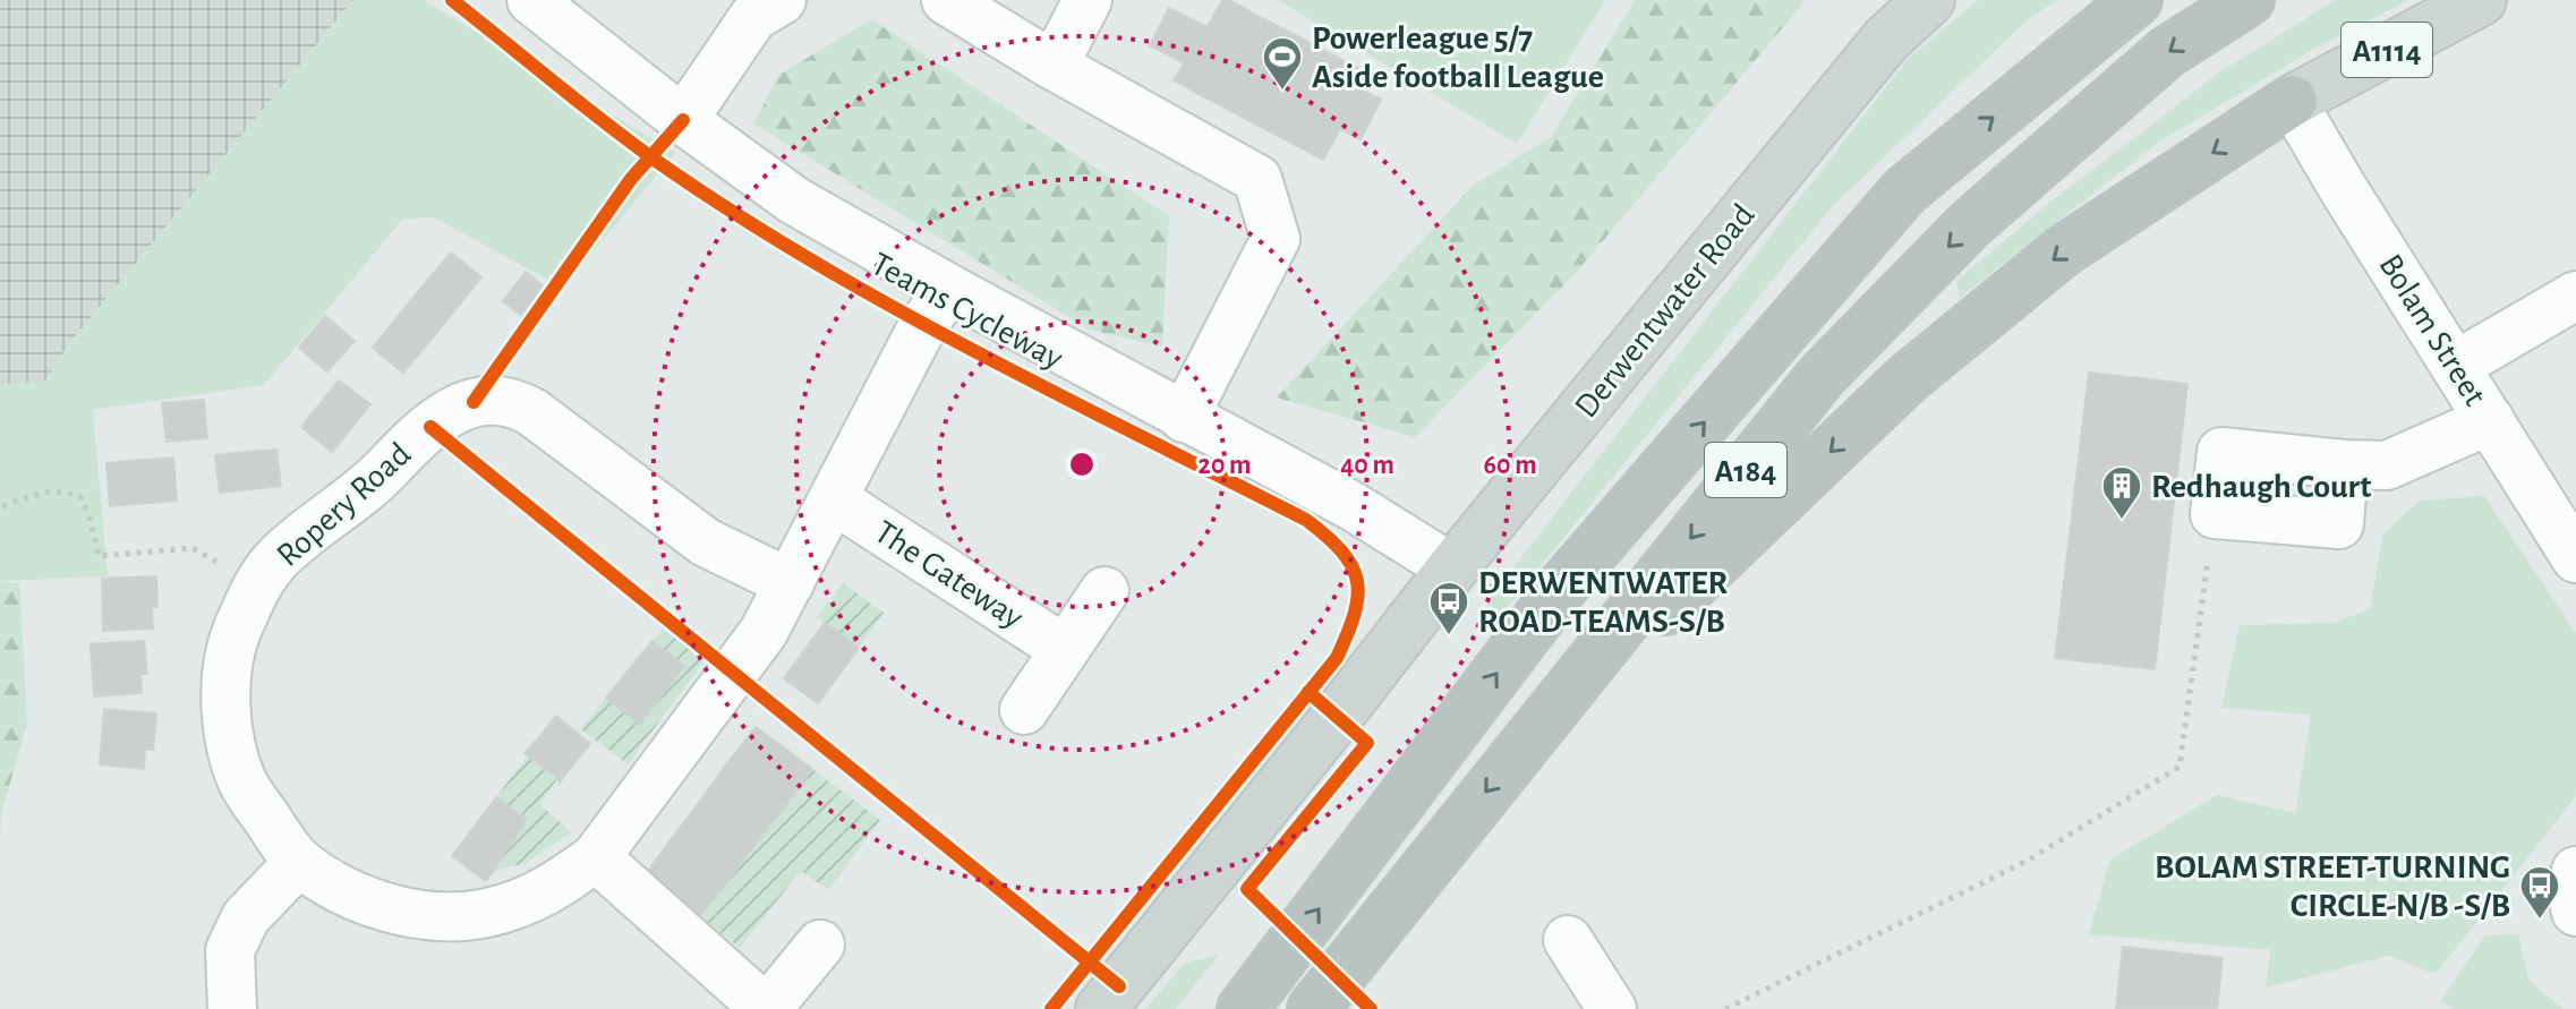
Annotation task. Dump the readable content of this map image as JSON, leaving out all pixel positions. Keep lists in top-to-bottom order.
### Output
{
  "streets": {
    "highway": ["A1114", "A184"],
    "main road": ["Derwentwater Road"],
    "street": ["Bolam Street", "Ropery Road", "The Gateway"],
    "cycle path": ["Teams Cycleway"]
  },
  "crossings": [
    ["A1114", "Bolam Street"],
    ["A1114", "A184"],
    ["Ropery Road", "The Gateway"]
  ],
  "places": {
    "sports": ["Powerleague 5/7 Aside football League"],
    "building": ["Redhaugh Court"],
    "bus stop": ["DERWENTWATER ROAD-TEAMS-S/B", "BOLAM STREET-TURNING CIRCLE-N/B -S/B"]
  },
  "rings": ["20 m", "40 m", "60 m"]
}
